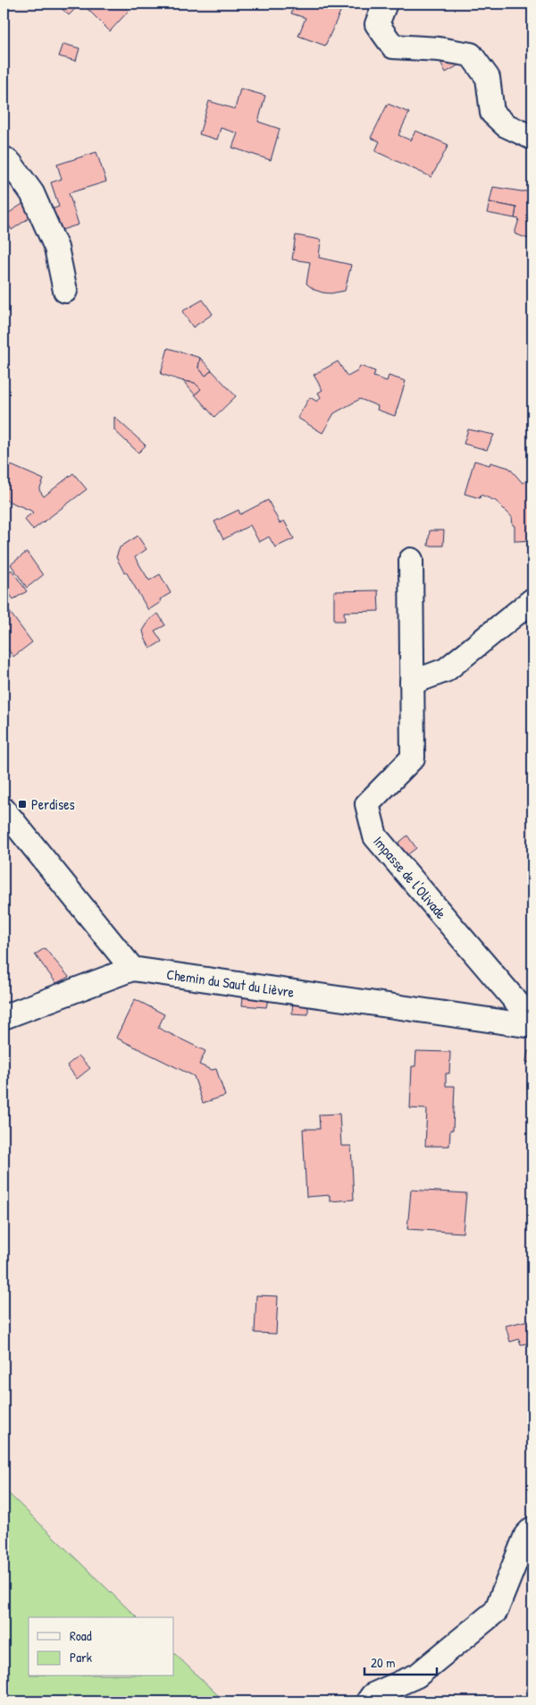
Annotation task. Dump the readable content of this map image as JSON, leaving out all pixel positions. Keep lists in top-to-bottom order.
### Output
{
  "streets": {
    "street": ["Impasse de l'Olivade", "Chemin du Saut du Lièvre"]
  },
  "places": {
    "transit": ["Perdises"]
  },
  "legend": ["Road", "Park"],
  "scale_bar": "20 m"
}
